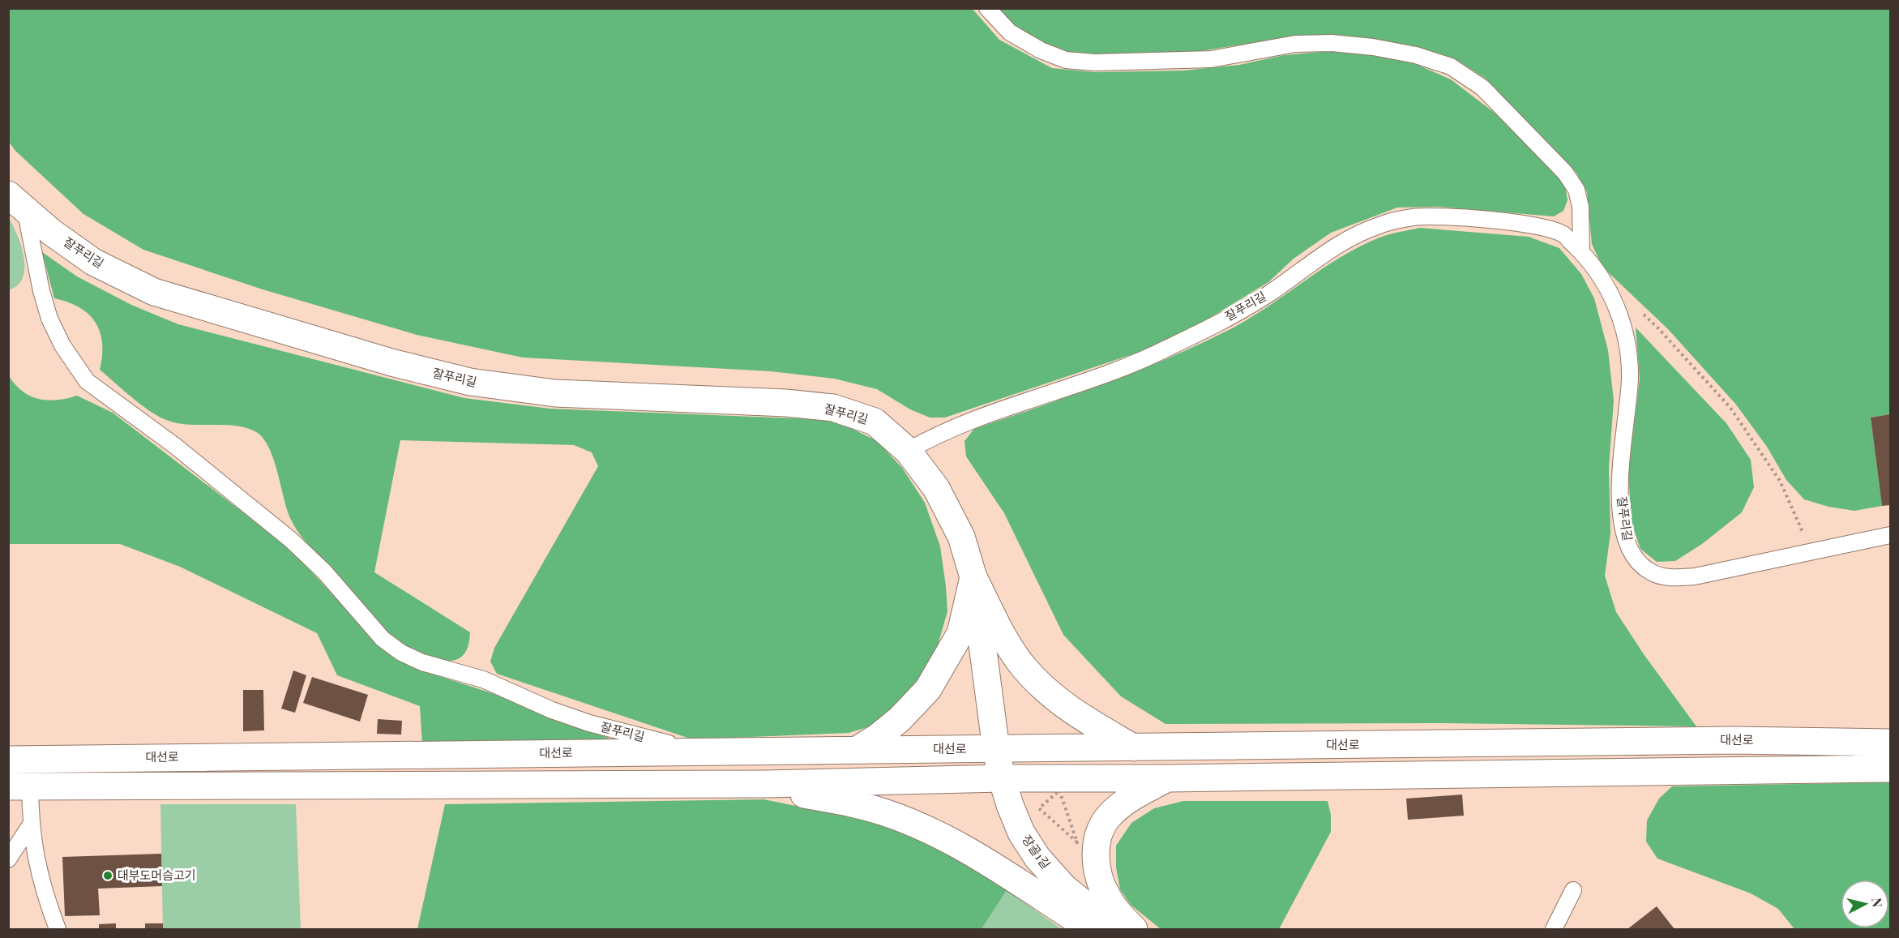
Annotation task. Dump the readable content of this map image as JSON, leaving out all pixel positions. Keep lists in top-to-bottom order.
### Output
{
  "streets": {
    "street": ["잘푸리길", "대선로", "장골1길"]
  },
  "crossings": [
    ["잘푸리길", "대선로"],
    ["잘푸리길", "장골1길"],
    ["대선로", "장골1길"]
  ],
  "places": ["대부도머슴고기"],
  "north": "right"
}
